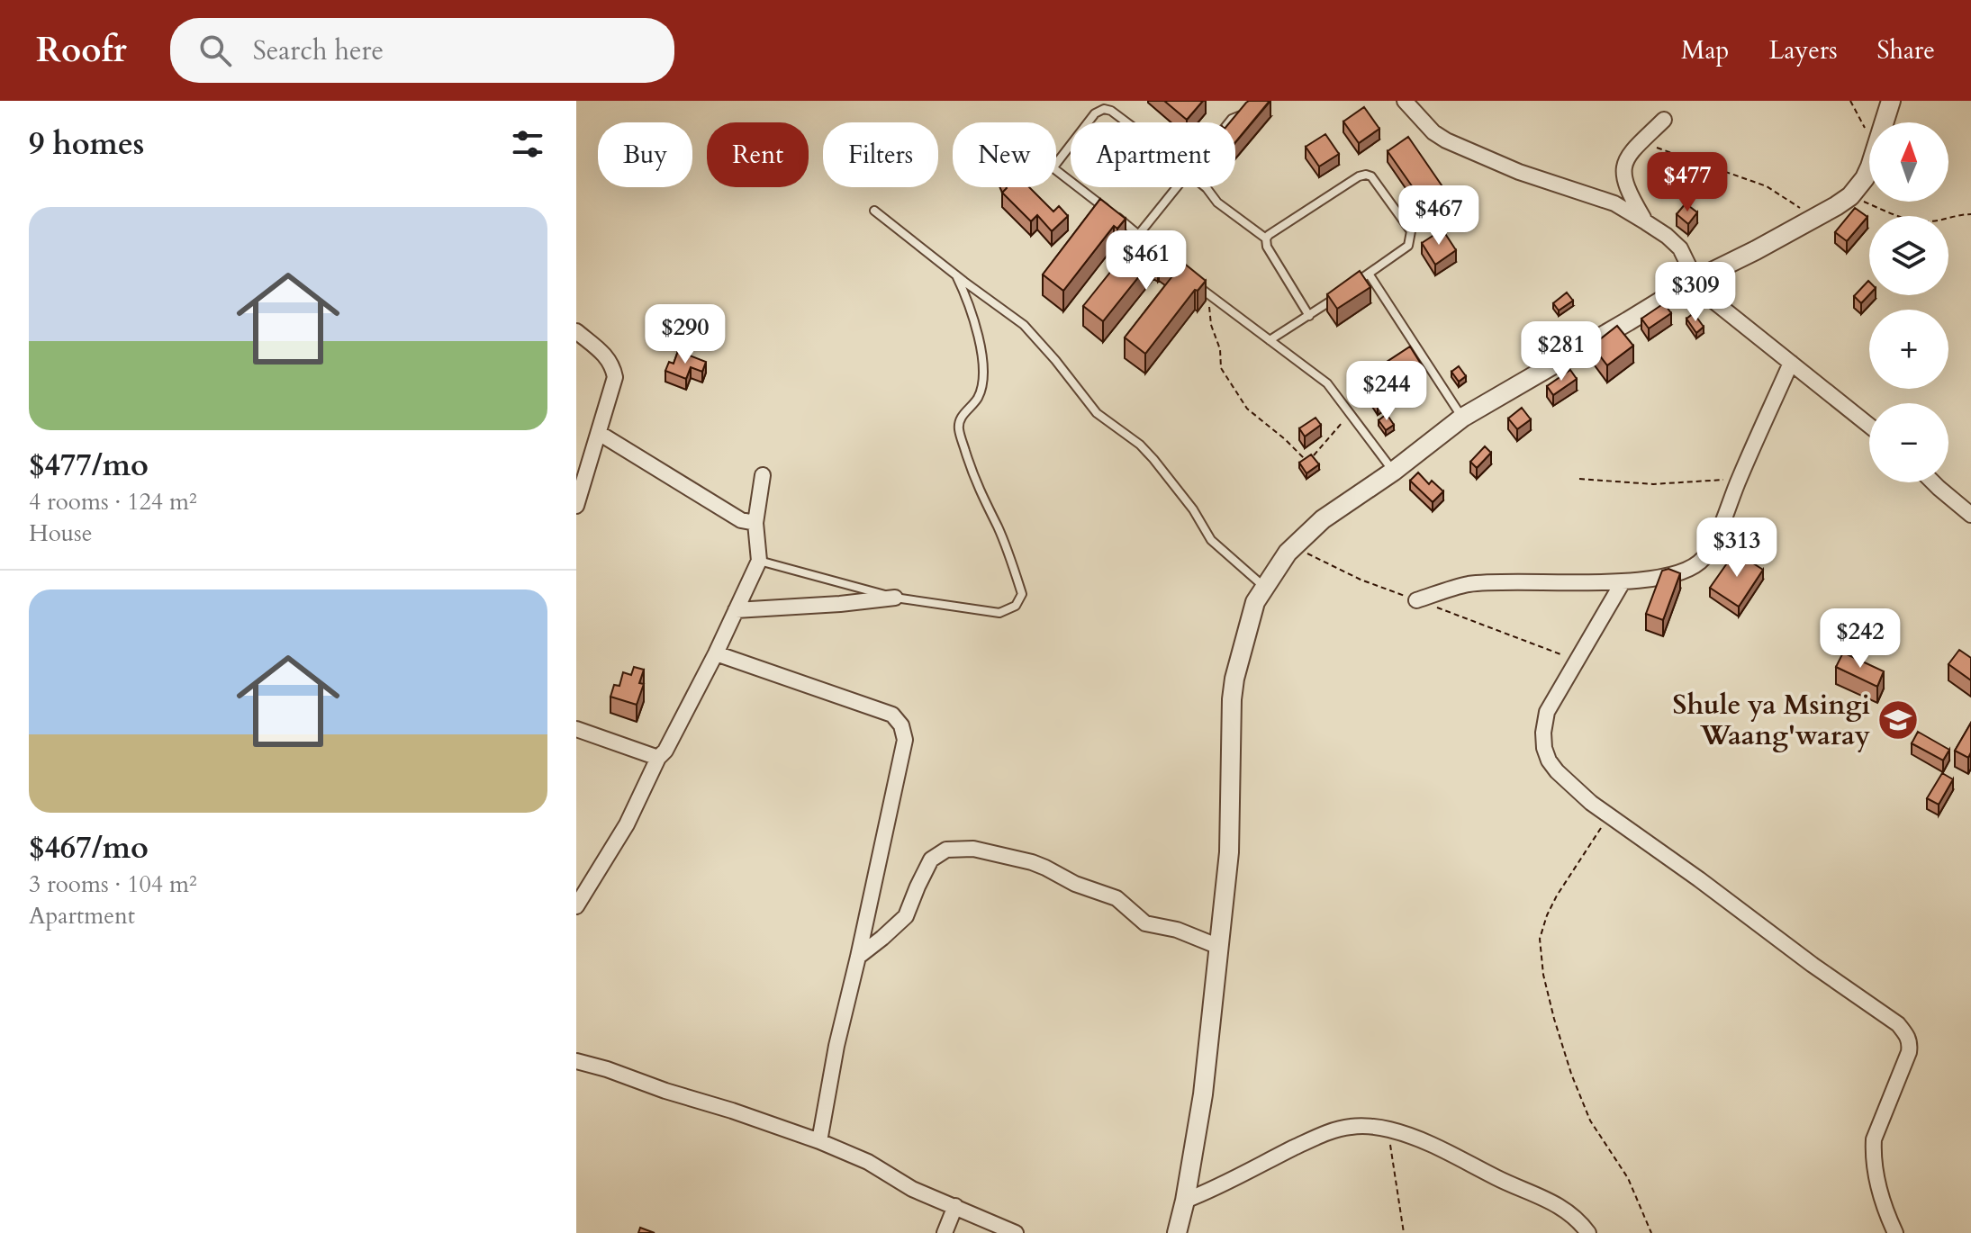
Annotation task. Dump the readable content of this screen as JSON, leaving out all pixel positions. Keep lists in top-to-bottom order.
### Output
{
  "places": {
    "school or university": ["Shule ya Msingi Waang'waray"]
  },
  "north": "top",
  "page": {
    "header": "Roofr",
    "search": "Search here",
    "nav": ["Map", "Layers", "Share"],
    "heading": "9 homes",
    "map_buttons": ["+", "−"],
    "chip": [
      "Buy",
      "Rent",
      "Filters",
      "New",
      "Apartment"
    ],
    "price": [
      "$477",
      "$467",
      "$461",
      "$309",
      "$290",
      "$281",
      "$244",
      "$313",
      "$242"
    ],
    "list": [
      {
        "name": "$477/mo",
        "note": "4 rooms · 124 m² · House"
      },
      {
        "name": "$467/mo",
        "note": "3 rooms · 104 m² · Apartment"
      }
    ]
  }
}
